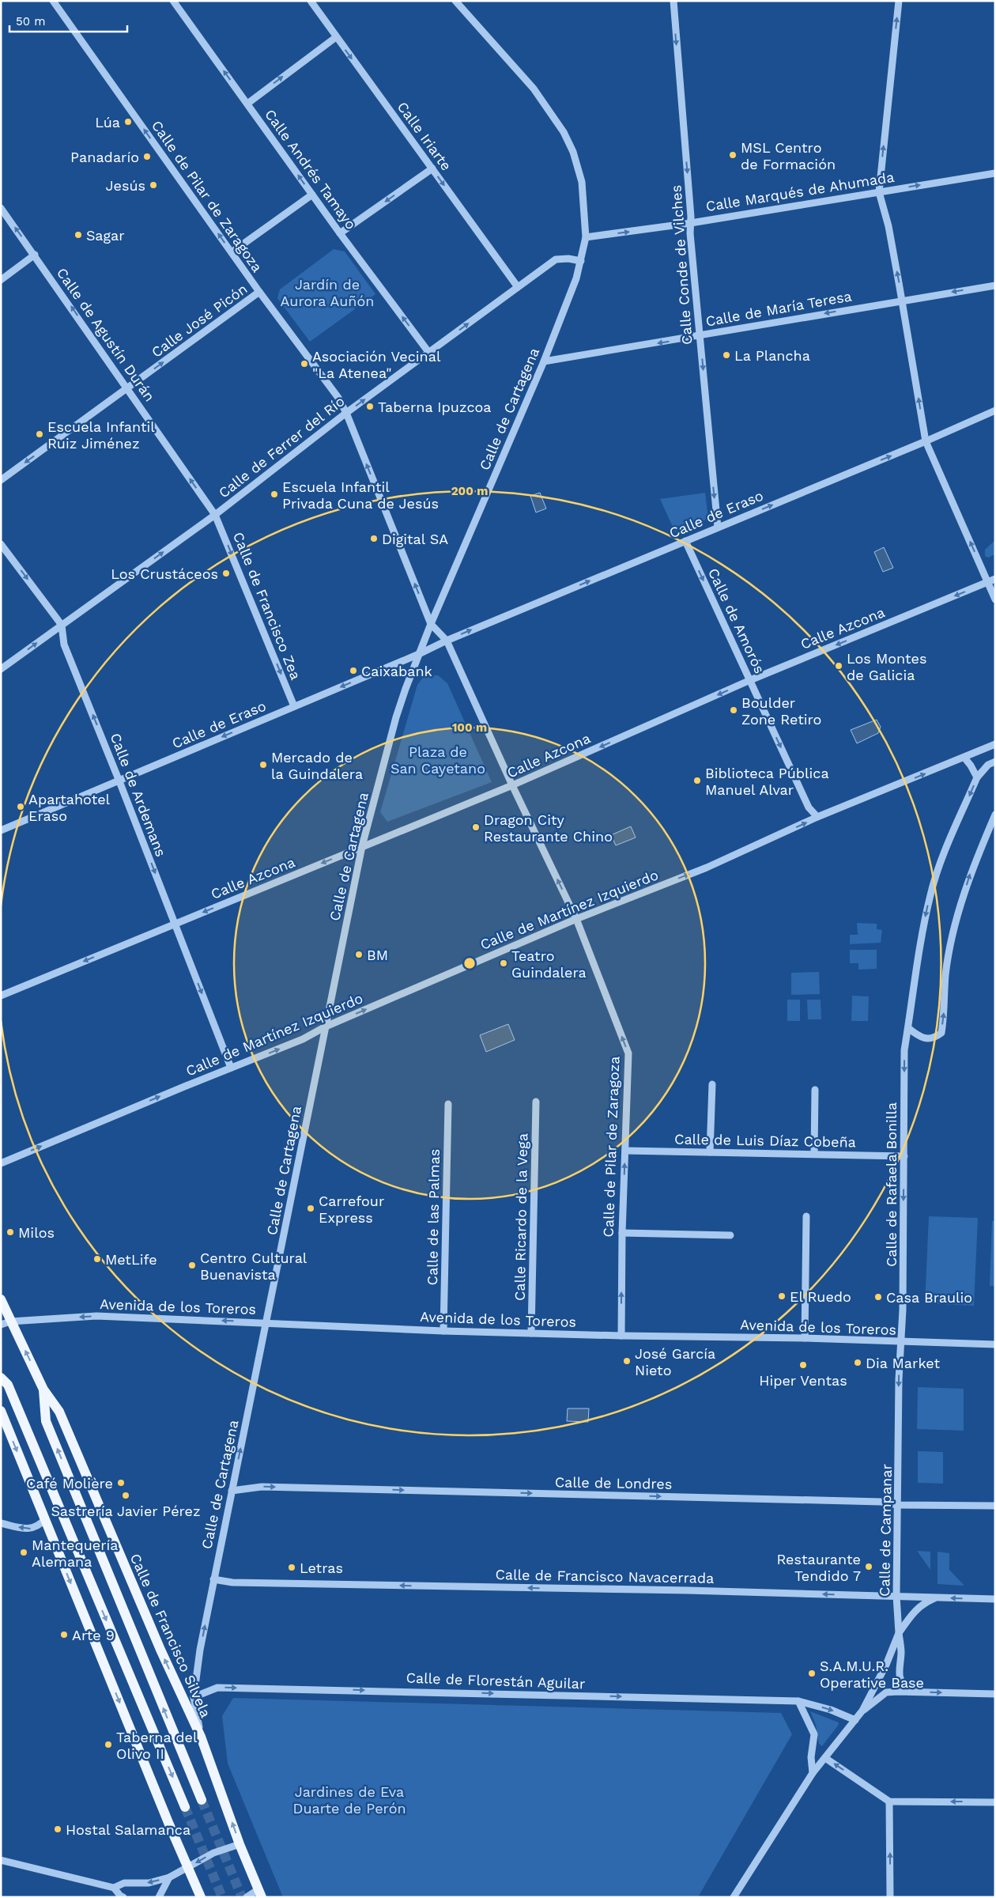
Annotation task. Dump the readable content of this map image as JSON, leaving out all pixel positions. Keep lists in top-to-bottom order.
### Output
{
  "streets": {
    "main road": ["Calle de Francisco Silvela"],
    "street": [
      "Calle Iriarte",
      "Calle Andrés Tamayo",
      "Calle Marqués de Ahumada",
      "Calle de Pilar de Zaragoza",
      "Calle Conde de Vilches",
      "Calle de María Teresa",
      "Calle José Picón",
      "Calle de Agustín Durán",
      "Calle de Cartagena",
      "Calle de Ferrer del Río",
      "Calle de Eraso",
      "Calle de Francisco Zea",
      "Calle de Amorós",
      "Calle Azcona",
      "Calle de Ardemans",
      "Calle de Martínez Izquierdo",
      "Calle de Luis Díaz Cobeña",
      "Calle de Rafaela Bonilla",
      "Calle de las Palmas",
      "Calle Ricardo de la Vega",
      "Avenida de los Toreros",
      "Calle de Londres",
      "Calle de Campanar",
      "Calle de Francisco Navacerrada",
      "Calle de Florestán Aguilar"
    ]
  },
  "crossings": [
    ["Calle Iriarte", "Calle de Ferrer del Río"],
    ["Calle Andrés Tamayo", "Calle de Ferrer del Río"],
    ["Calle Marqués de Ahumada", "Calle Conde de Vilches"],
    ["Calle Marqués de Ahumada", "Calle de Cartagena"],
    ["Calle de Pilar de Zaragoza", "Calle José Picón"],
    ["Calle de Pilar de Zaragoza", "Calle de Cartagena"],
    ["Calle de Pilar de Zaragoza", "Calle de Ferrer del Río"],
    ["Calle de Pilar de Zaragoza", "Calle de Eraso"],
    ["Calle de Pilar de Zaragoza", "Calle Azcona"],
    ["Calle de Pilar de Zaragoza", "Calle de Martínez Izquierdo"],
    ["Calle de Pilar de Zaragoza", "Calle de Luis Díaz Cobeña"],
    ["Calle de Pilar de Zaragoza", "Avenida de los Toreros"],
    ["Calle Conde de Vilches", "Calle de María Teresa"],
    ["Calle Conde de Vilches", "Calle de Eraso"],
    ["Calle de María Teresa", "Calle de Cartagena"],
    ["Calle José Picón", "Calle de Agustín Durán"],
    ["Calle de Agustín Durán", "Calle de Ferrer del Río"],
    ["Calle de Agustín Durán", "Calle de Francisco Zea"],
    ["Calle de Cartagena", "Calle de Ferrer del Río"],
    ["Calle de Cartagena", "Calle de Eraso"],
    ["Calle de Cartagena", "Calle Azcona"],
    ["Calle de Cartagena", "Calle de Martínez Izquierdo"],
    ["Calle de Cartagena", "Avenida de los Toreros"],
    ["Calle de Cartagena", "Calle de Londres"],
    ["Calle de Cartagena", "Calle de Francisco Navacerrada"],
    ["Calle de Cartagena", "Calle de Francisco Silvela"],
    ["Calle de Cartagena", "Calle de Florestán Aguilar"],
    ["Calle de Ferrer del Río", "Calle de Francisco Zea"],
    ["Calle de Ferrer del Río", "Calle de Ardemans"],
    ["Calle de Eraso", "Calle de Francisco Zea"],
    ["Calle de Eraso", "Calle de Amorós"],
    ["Calle de Eraso", "Calle de Ardemans"],
    ["Calle de Amorós", "Calle Azcona"],
    ["Calle de Amorós", "Calle de Martínez Izquierdo"],
    ["Calle Azcona", "Calle de Ardemans"],
    ["Calle de Ardemans", "Calle de Martínez Izquierdo"],
    ["Calle de Luis Díaz Cobeña", "Calle de Rafaela Bonilla"],
    ["Calle de Rafaela Bonilla", "Avenida de los Toreros"],
    ["Calle de Rafaela Bonilla", "Calle de Campanar"],
    ["Calle de las Palmas", "Avenida de los Toreros"],
    ["Calle Ricardo de la Vega", "Avenida de los Toreros"],
    ["Avenida de los Toreros", "Calle de Campanar"],
    ["Avenida de los Toreros", "Calle de Francisco Silvela"],
    ["Calle de Londres", "Calle de Campanar"],
    ["Calle de Campanar", "Calle de Francisco Navacerrada"]
  ],
  "one_way": [
    "Calle Iriarte",
    "Calle Andrés Tamayo",
    "Calle Marqués de Ahumada",
    "Calle de Pilar de Zaragoza",
    "Calle Conde de Vilches",
    "Calle de María Teresa",
    "Calle de Agustín Durán",
    "Calle de Ferrer del Río",
    "Calle de Francisco Zea",
    "Calle de Amorós",
    "Calle Azcona",
    "Calle de Martínez Izquierdo",
    "Calle de Rafaela Bonilla",
    "Calle de Londres",
    "Calle de Campanar",
    "Calle de Francisco Navacerrada",
    "Calle de Florestán Aguilar"
  ],
  "parks": ["Jardín de Aurora Auñón", "Plaza de San Cayetano", "Jardines de Eva Duarte de Perón"],
  "places": [
    "Lúa",
    "MSL Centro de Formación",
    "Panadarío",
    "Jesús",
    "Sagar",
    "La Plancha",
    "Asociación Vecinal \"La Atenea\"",
    "Taberna Ipuzcoa",
    "Escuela Infantil Ruiz Jiménez",
    "Escuela Infantil Privada Cuna de Jesús",
    "Digital SA",
    "Los Crustáceos",
    "Los Montes de Galicia",
    "Caixabank",
    "Boulder Zone Retiro",
    "Mercado de la Guindalera",
    "Biblioteca Pública Manuel Alvar",
    "Apartahotel Eraso",
    "Dragon City Restaurante Chino",
    "BM",
    "Teatro Guindalera",
    "Carrefour Express",
    "Milos",
    "MetLife",
    "Centro Cultural Buenavista",
    "El Ruedo",
    "Casa Braulio",
    "José García Nieto",
    "Dia Market",
    "Hiper Ventas",
    "Café Molière",
    "Sastrería Javier Pérez",
    "Mantequería Alemana",
    "Restaurante Tendido 7",
    "Letras",
    "Arte 9",
    "S.A.M.U.R. Operative Base",
    "Taberna del Olivo II",
    "Hostal Salamanca"
  ],
  "scale_bar": "50 m",
  "rings": ["200 m", "100 m"]
}
